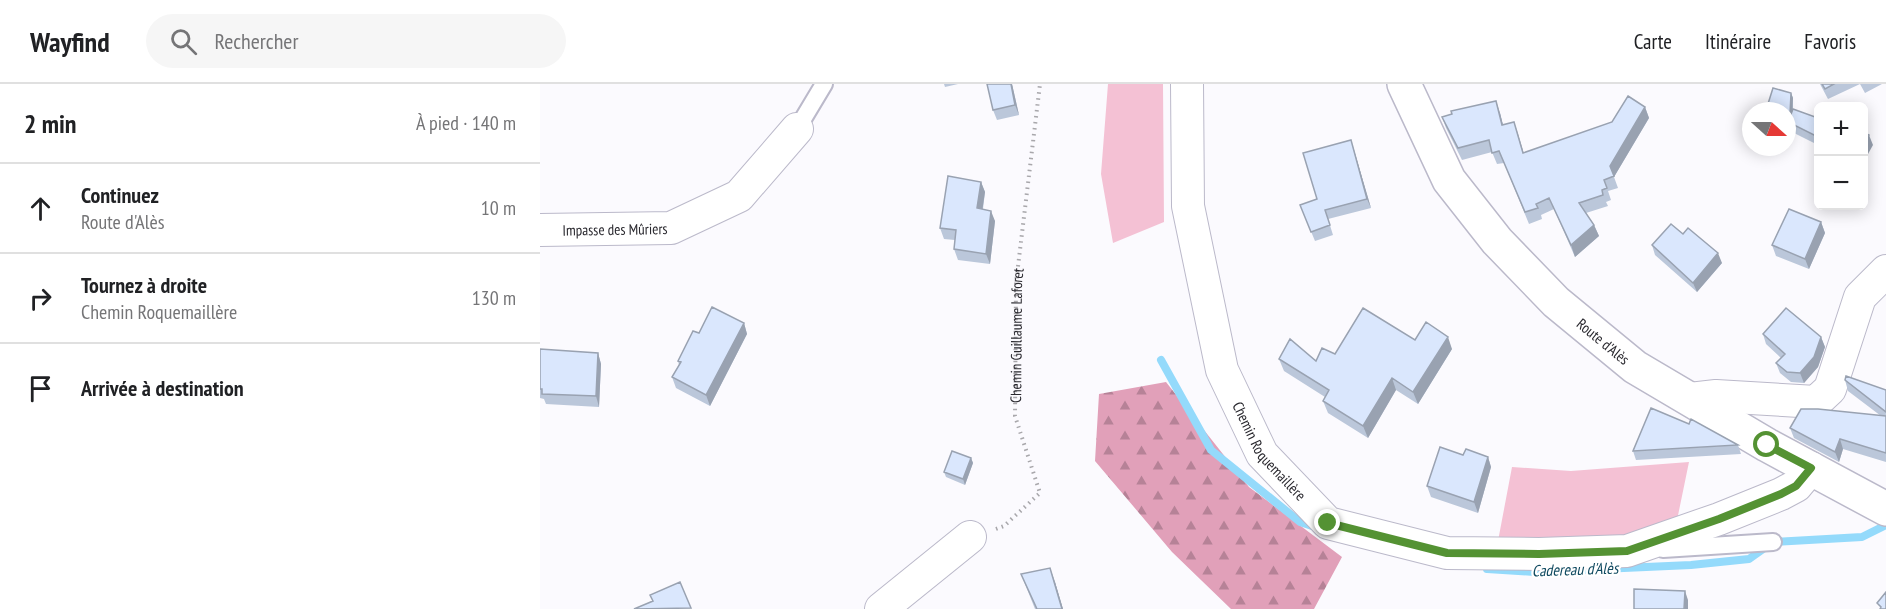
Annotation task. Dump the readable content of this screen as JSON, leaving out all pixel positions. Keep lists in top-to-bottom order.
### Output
{
  "streets": {
    "main road": ["Route d'Alès"],
    "street": ["Impasse des Mûriers", "Chemin Roquemaillère"],
    "path": ["Chemin Guillaume Laforet"]
  },
  "crossings": [
    ["Route d'Alès", "Chemin Roquemaillère"]
  ],
  "water": ["Cadereau d'Alès"],
  "north": "right",
  "page": {
    "header": "Wayfind",
    "search": "Rechercher",
    "nav": ["Carte", "Itinéraire", "Favoris"],
    "heading": ["2 min", "À pied · 140 m"],
    "map_buttons": ["+", "−"],
    "list": [
      ["Continuez", "Route d'Alès", "10 m"],
      ["Tournez à droite", "Chemin Roquemaillère", "130 m"],
      "Arrivée à destination"
    ]
  }
}
